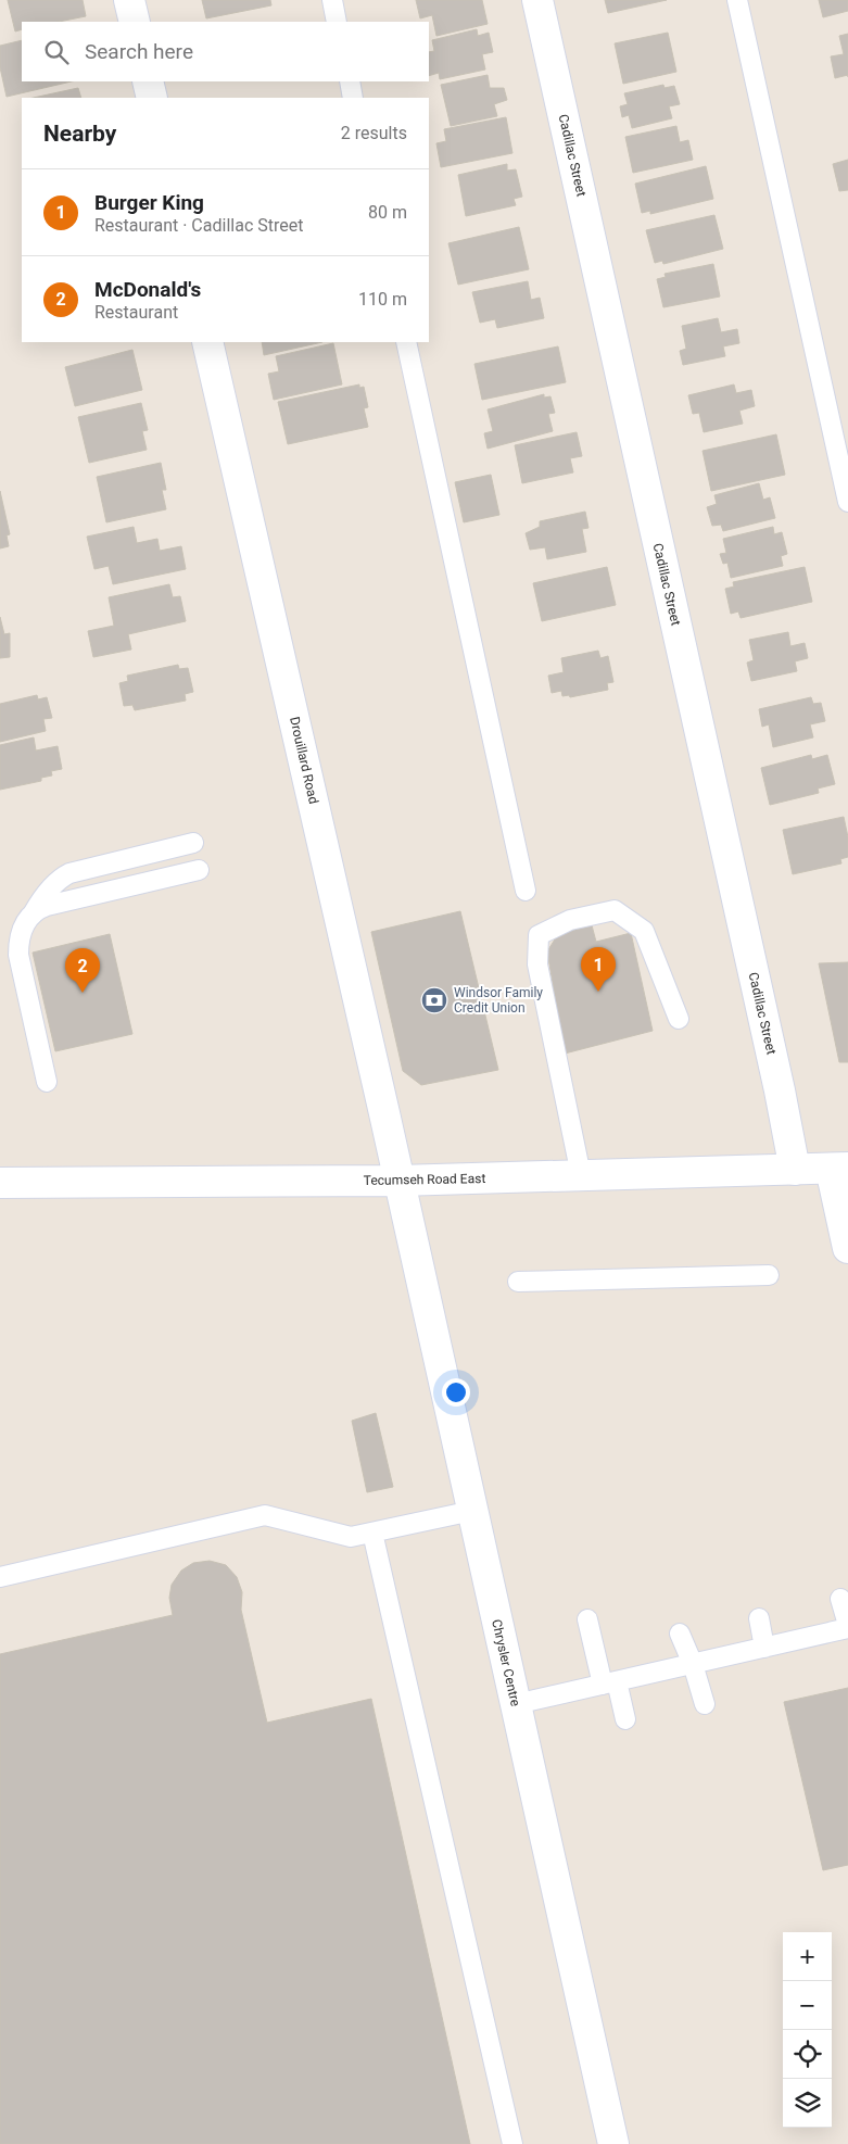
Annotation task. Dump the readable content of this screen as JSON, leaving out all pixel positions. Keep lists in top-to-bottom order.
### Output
{
  "streets": {
    "street": [
      "Cadillac Street",
      "Drouillard Road",
      "Tecumseh Road East",
      "Chrysler Centre"
    ]
  },
  "crossings": [
    ["Cadillac Street", "Tecumseh Road East"],
    ["Drouillard Road", "Tecumseh Road East"],
    ["Drouillard Road", "Chrysler Centre"],
    ["Tecumseh Road East", "Chrysler Centre"]
  ],
  "places": {
    "bank": ["Windsor Family Credit Union"]
  },
  "page": {
    "search": "Search here",
    "heading": ["Nearby", "2 results"],
    "list": [
      {
        "mark": "1",
        "name": "Burger King",
        "note": "Restaurant · Cadillac Street",
        "value": "80 m"
      },
      {
        "mark": "2",
        "name": "McDonald's",
        "note": "Restaurant",
        "value": "110 m"
      }
    ],
    "pins": ["1", "2"],
    "map_buttons": ["+", "−"]
  }
}
